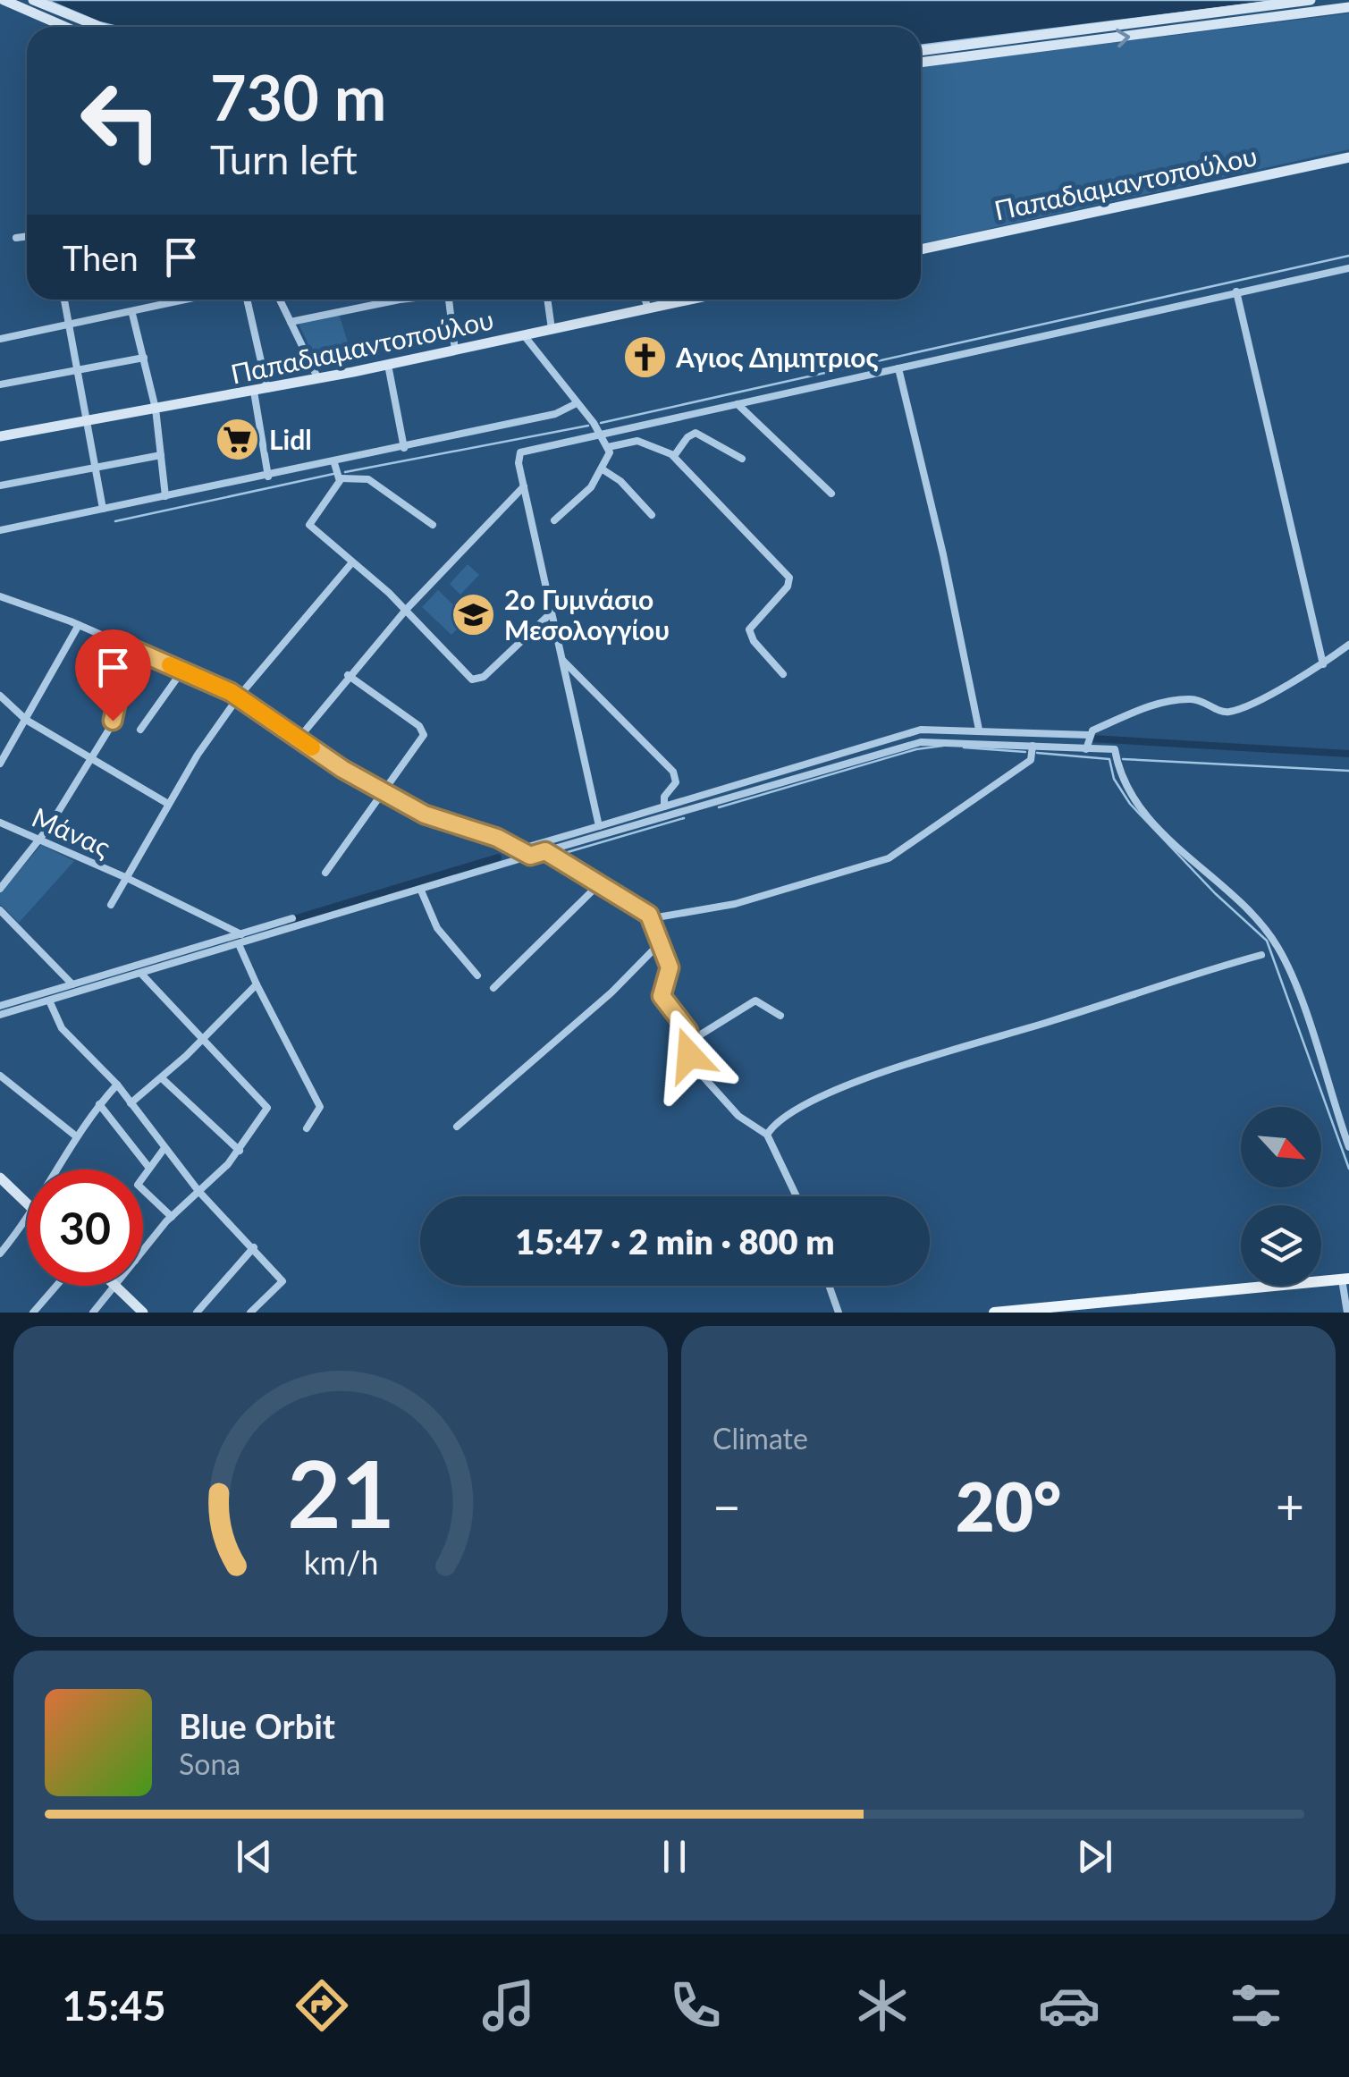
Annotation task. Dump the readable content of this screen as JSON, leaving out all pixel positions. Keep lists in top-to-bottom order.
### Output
{
  "streets": {
    "main road": ["Παπαδιαμαντοπούλου"],
    "street": ["Μάνας"]
  },
  "places": {
    "church": ["Αγιος Δημητριος"],
    "supermarket": ["Lidl"],
    "school or university": ["2ο Γυμνάσιο Μεσολογγίου"]
  },
  "north": "bottom right",
  "page": {
    "turn": ["730 m", "Turn left"],
    "then": "Then",
    "limit": "30",
    "trip": "15:47 · 2 min · 800 m",
    "tile": "Climate",
    "heat": ["−", "20°", "+"],
    "song": ["Blue Orbit", "Sona"],
    "tabs": "15:45",
    "gauge": ["21", "km/h"]
  }
}
